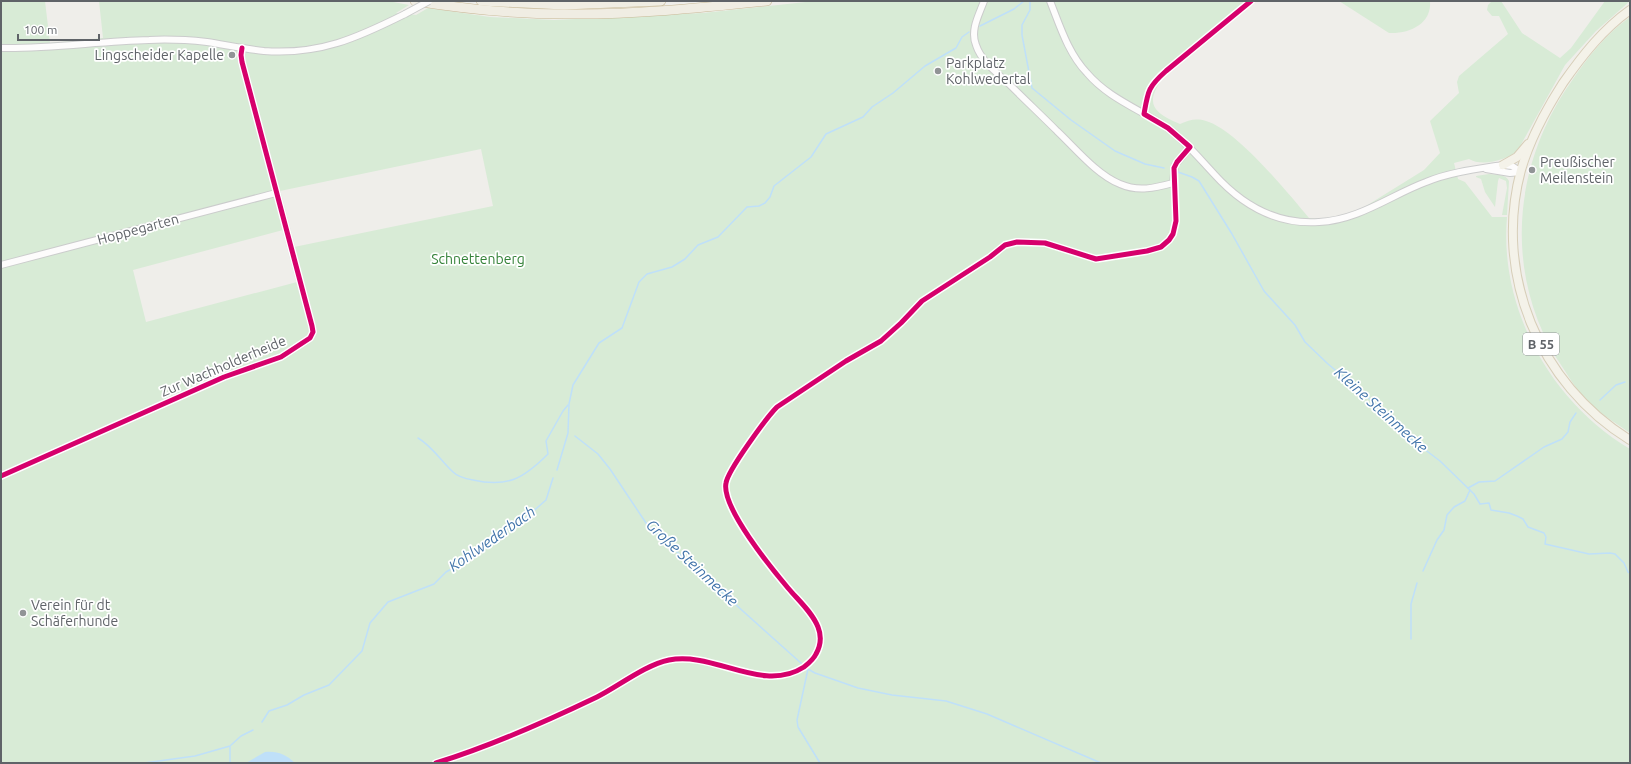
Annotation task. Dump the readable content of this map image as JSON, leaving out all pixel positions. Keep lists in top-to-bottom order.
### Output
{
  "streets": {
    "main road": ["B 55"],
    "street": ["Hoppegarten", "Zur Wachholderheide"]
  },
  "crossings": [
    ["Hoppegarten", "Zur Wachholderheide"]
  ],
  "water": ["Kleine Steinmecke", "Kohlwederbach", "Große Steinmecke"],
  "parks": ["Schnettenberg"],
  "places": [
    "Lingscheider Kapelle",
    "Parkplatz Kohlwedertal",
    "Preußischer Meilenstein",
    "Verein für dt Schäferhunde"
  ],
  "scale_bar": "100 m"
}
